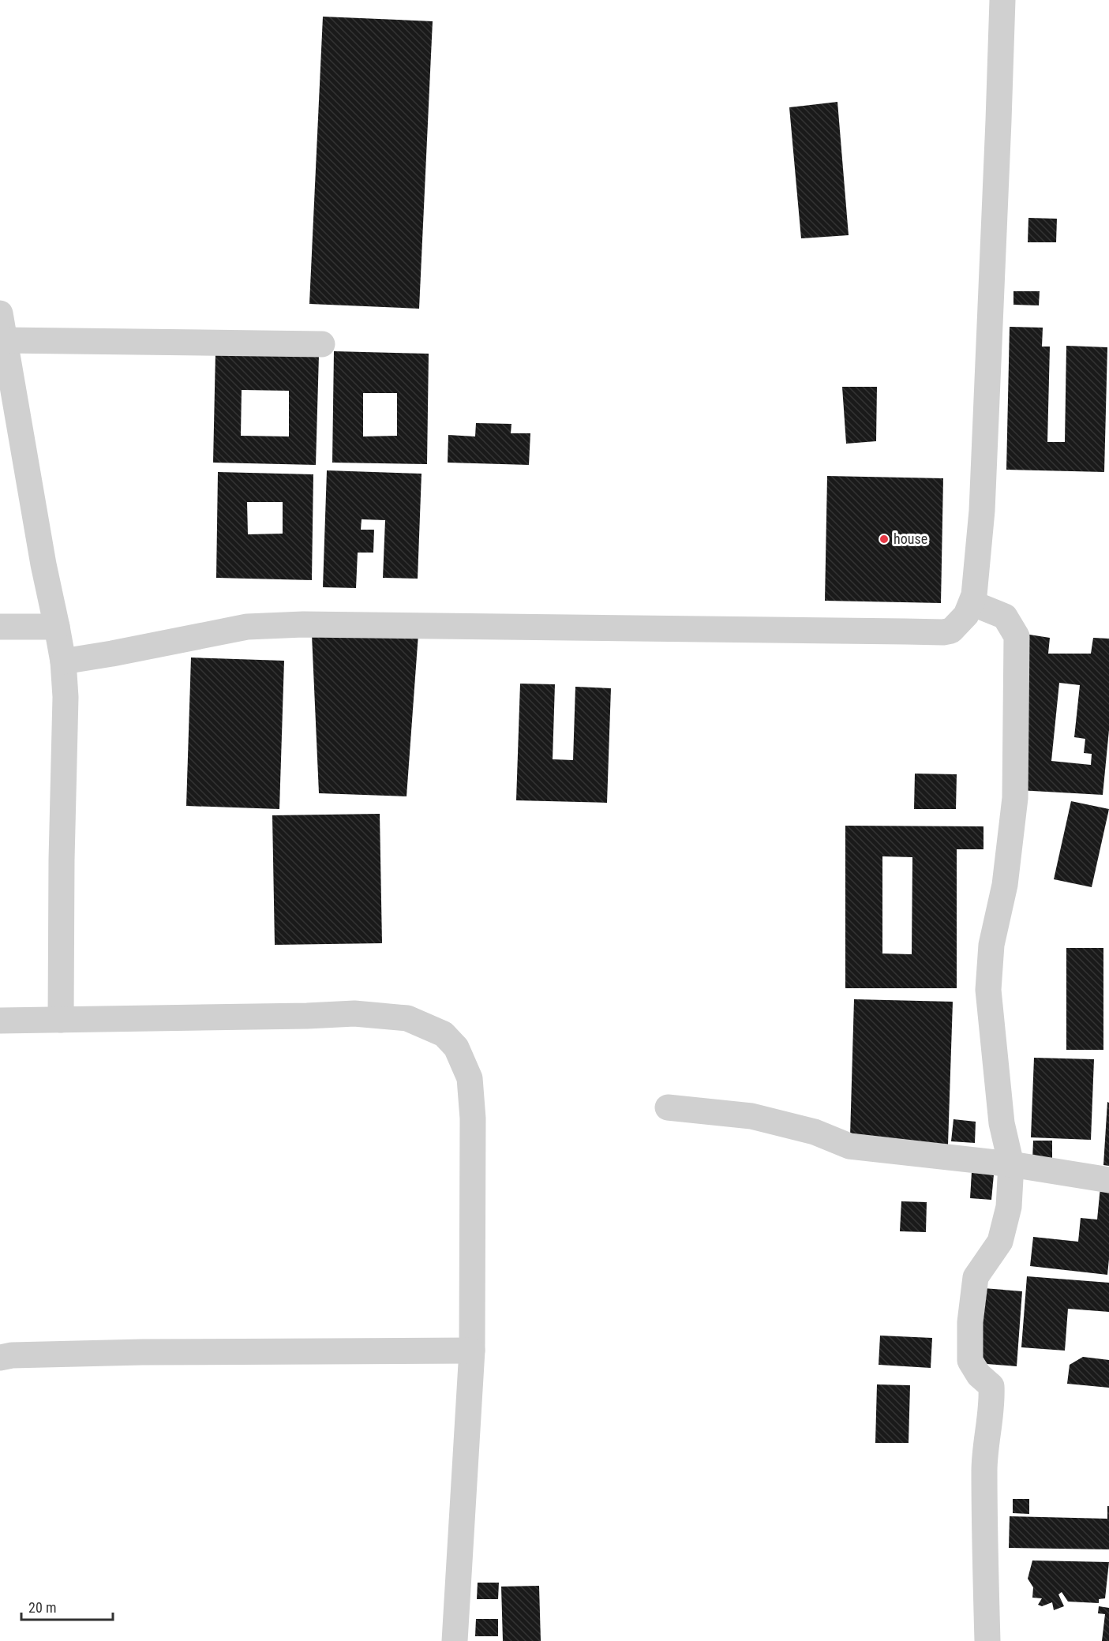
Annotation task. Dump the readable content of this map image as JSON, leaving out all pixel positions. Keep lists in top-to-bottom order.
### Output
{
  "places": ["house"],
  "scale_bar": "20 m"
}
